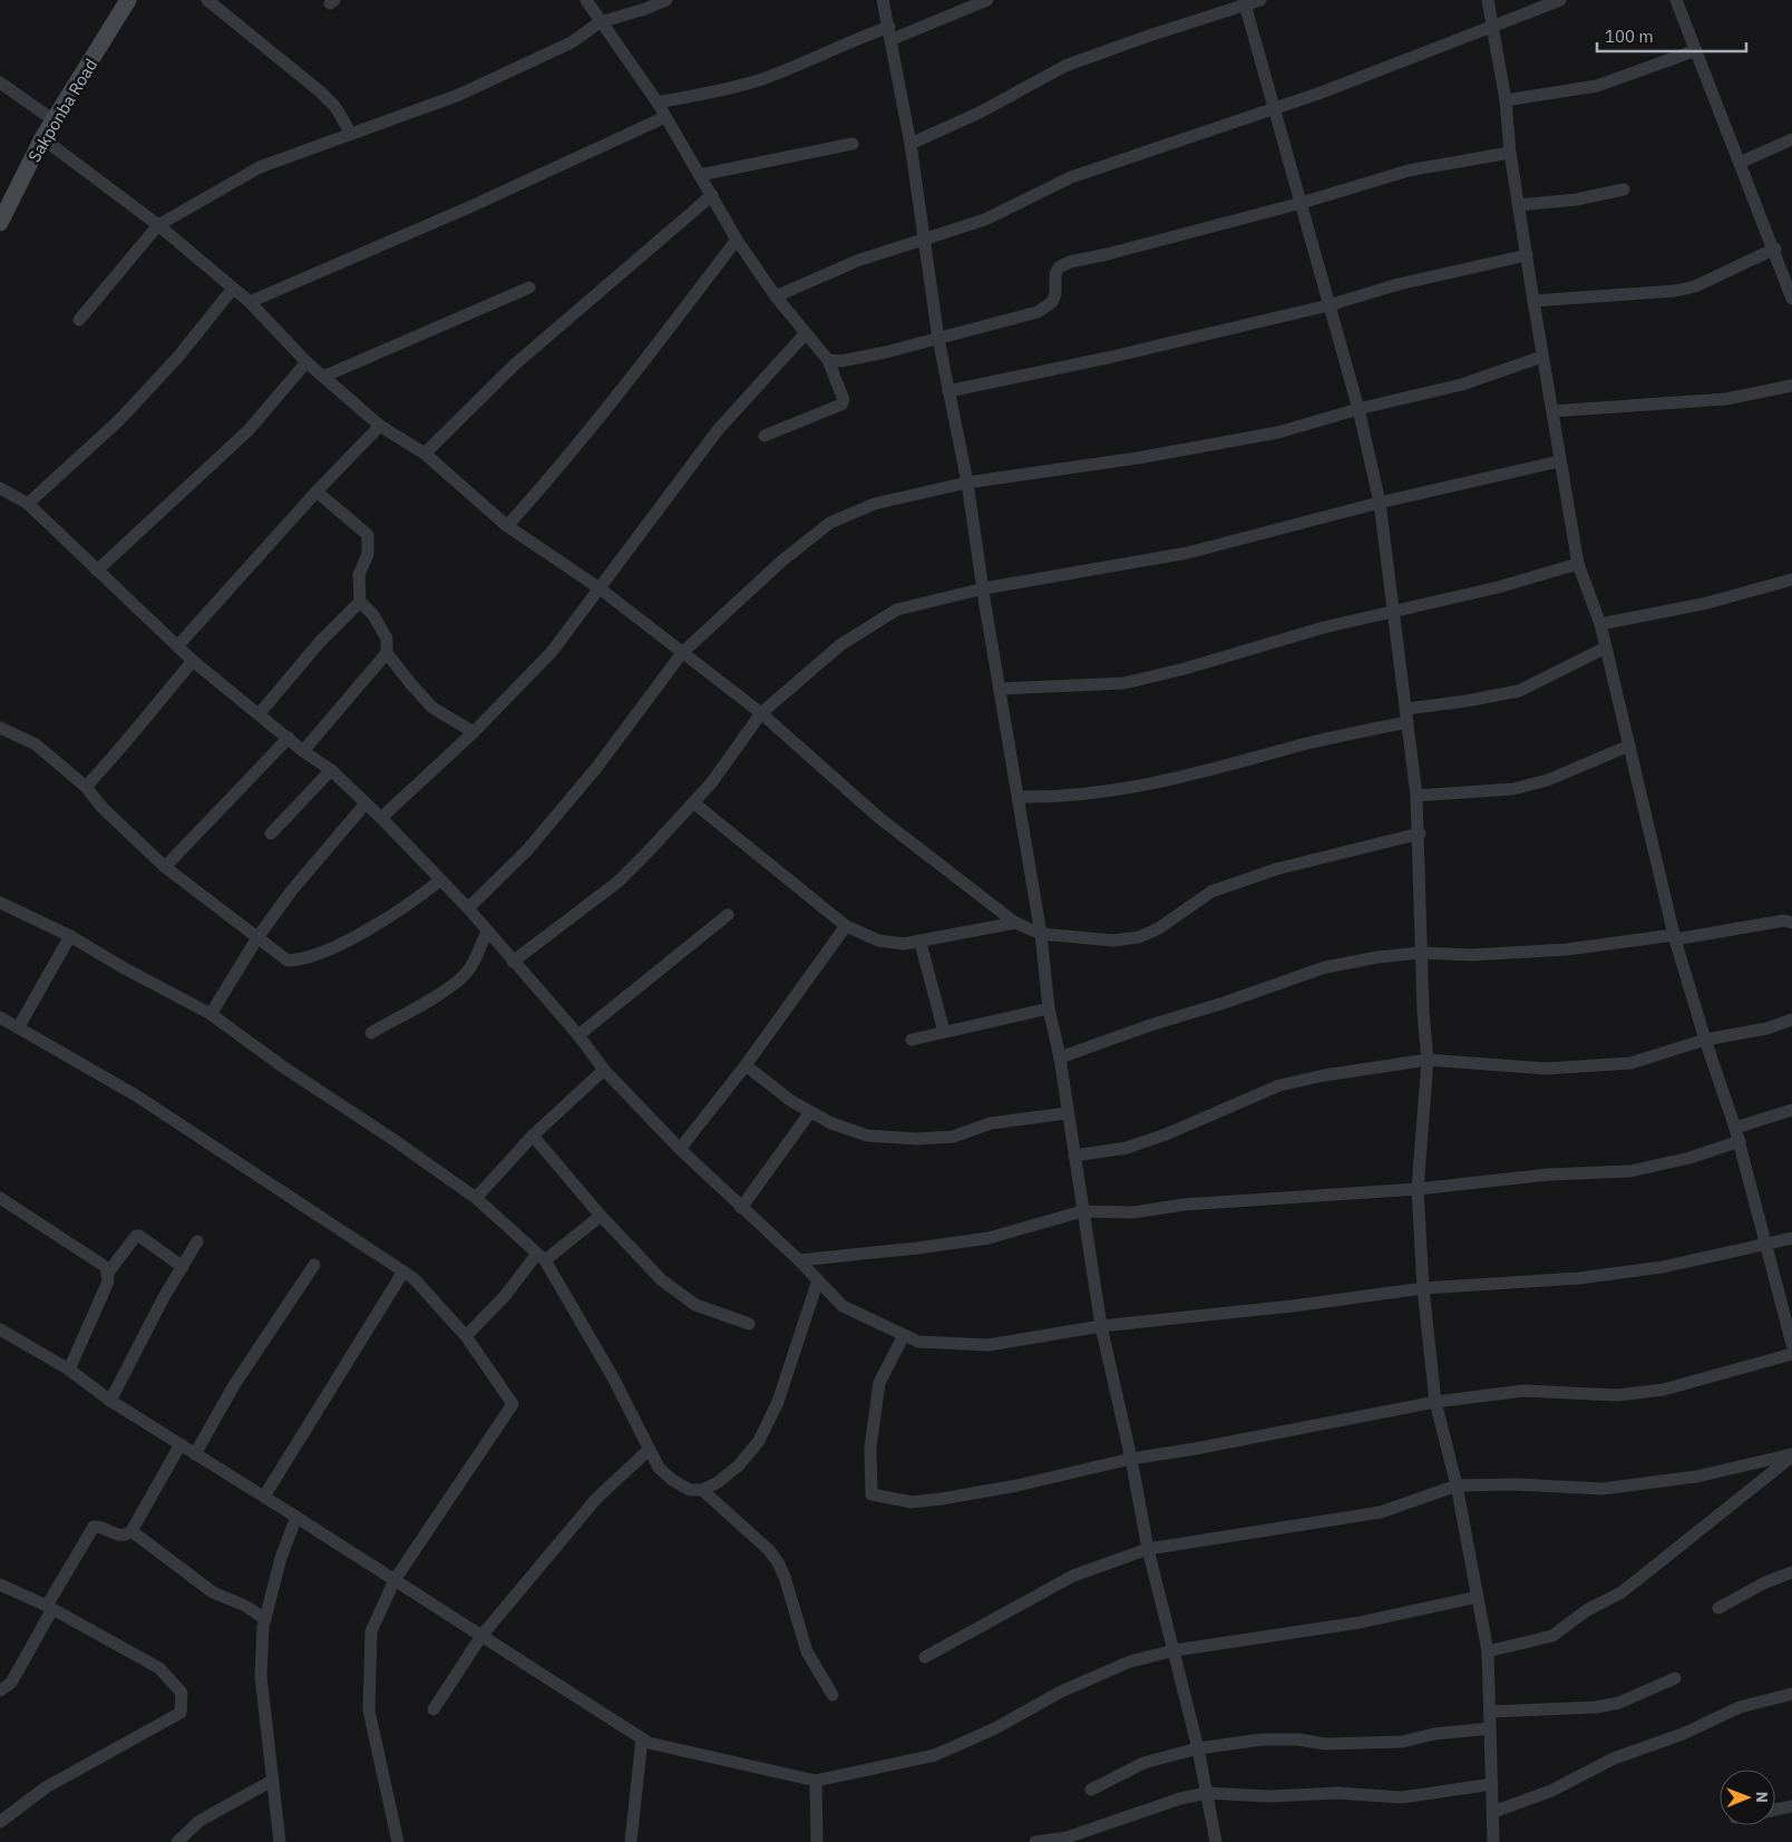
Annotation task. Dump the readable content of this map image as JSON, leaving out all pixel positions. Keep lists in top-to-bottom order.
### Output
{
  "streets": {
    "main road": ["Sakponba Road"]
  },
  "scale_bar": "100 m",
  "north": "right"
}
